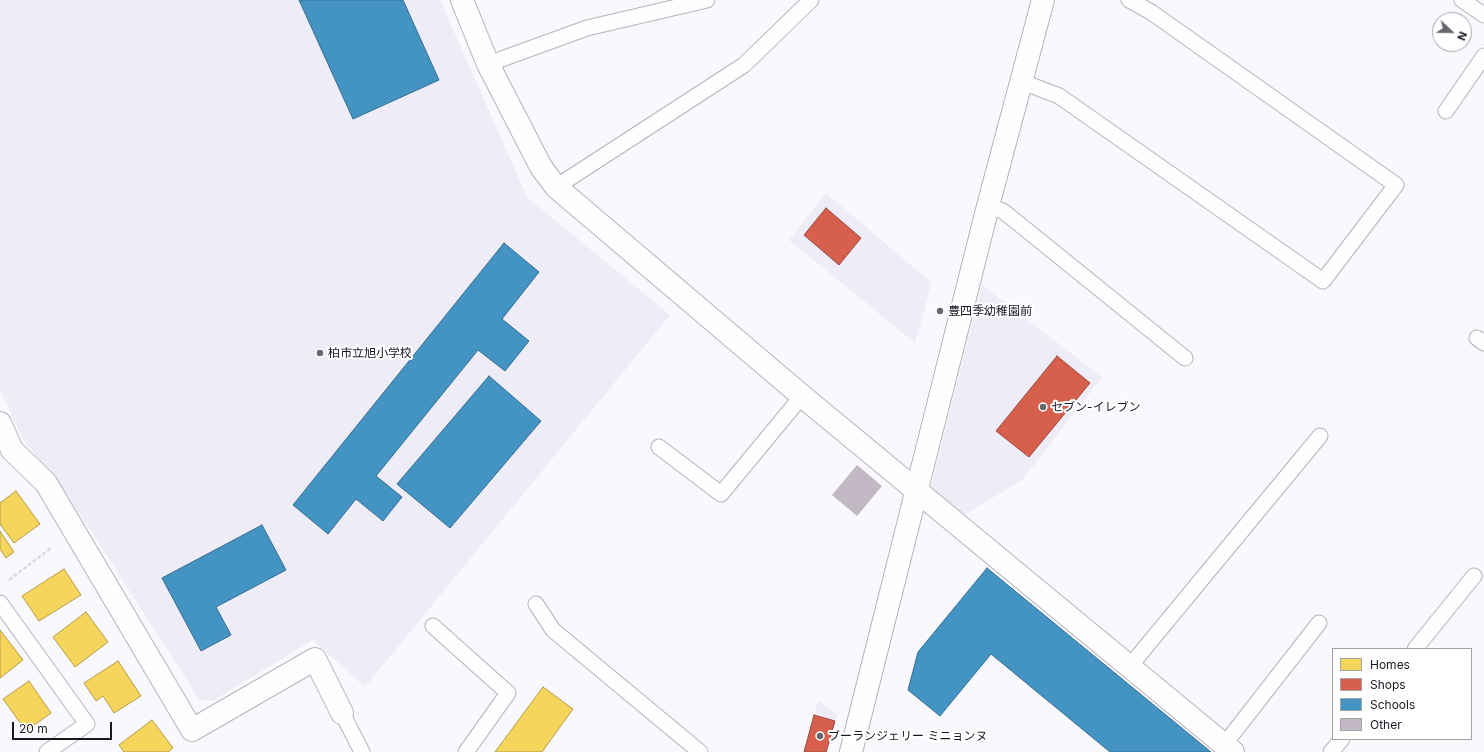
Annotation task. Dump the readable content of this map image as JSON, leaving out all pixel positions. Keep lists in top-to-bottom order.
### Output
{
  "places": [
    "豊四季幼稚園前",
    "柏市立旭小学校",
    "セブン-イレブン",
    "ブーランジェリー ミニョンヌ"
  ],
  "legend": [
    "Homes",
    "Shops",
    "Schools",
    "Other"
  ],
  "scale_bar": "20 m",
  "north": "right"
}
